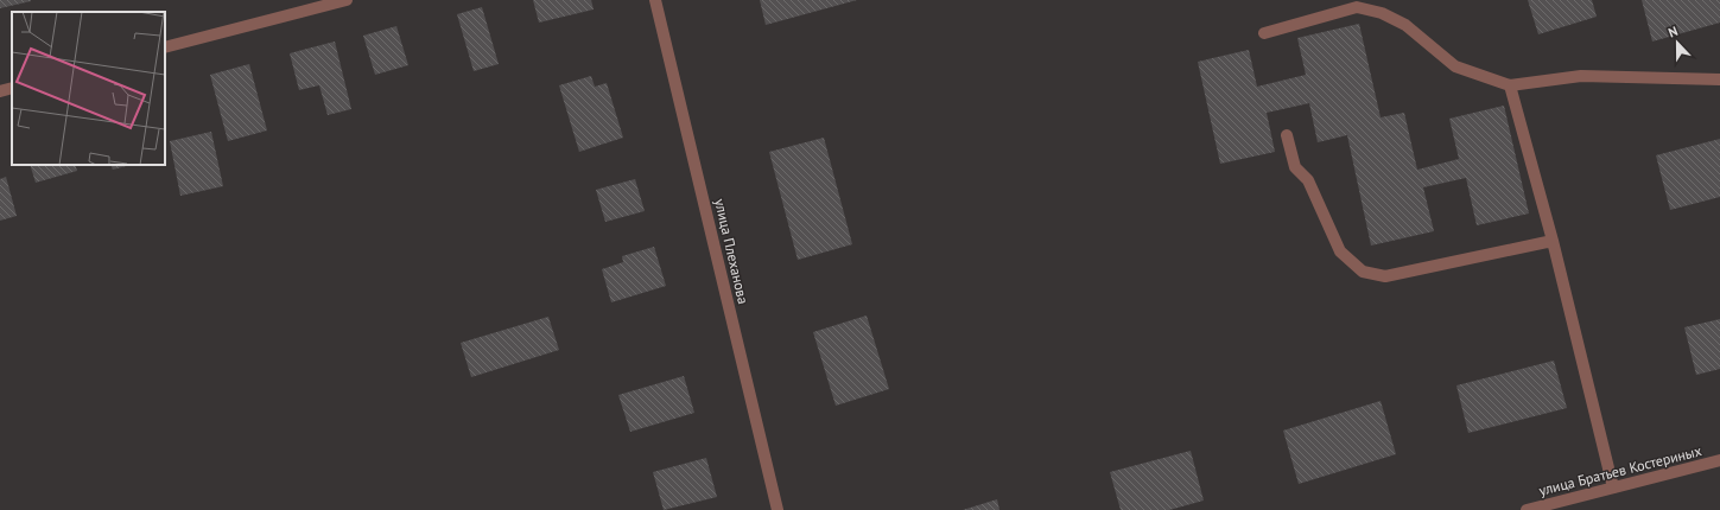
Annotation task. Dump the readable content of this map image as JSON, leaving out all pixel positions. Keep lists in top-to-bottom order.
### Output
{
  "streets": {
    "street": ["улица Плеханова", "улица Братьев Костериных"]
  },
  "north": "top"
}
